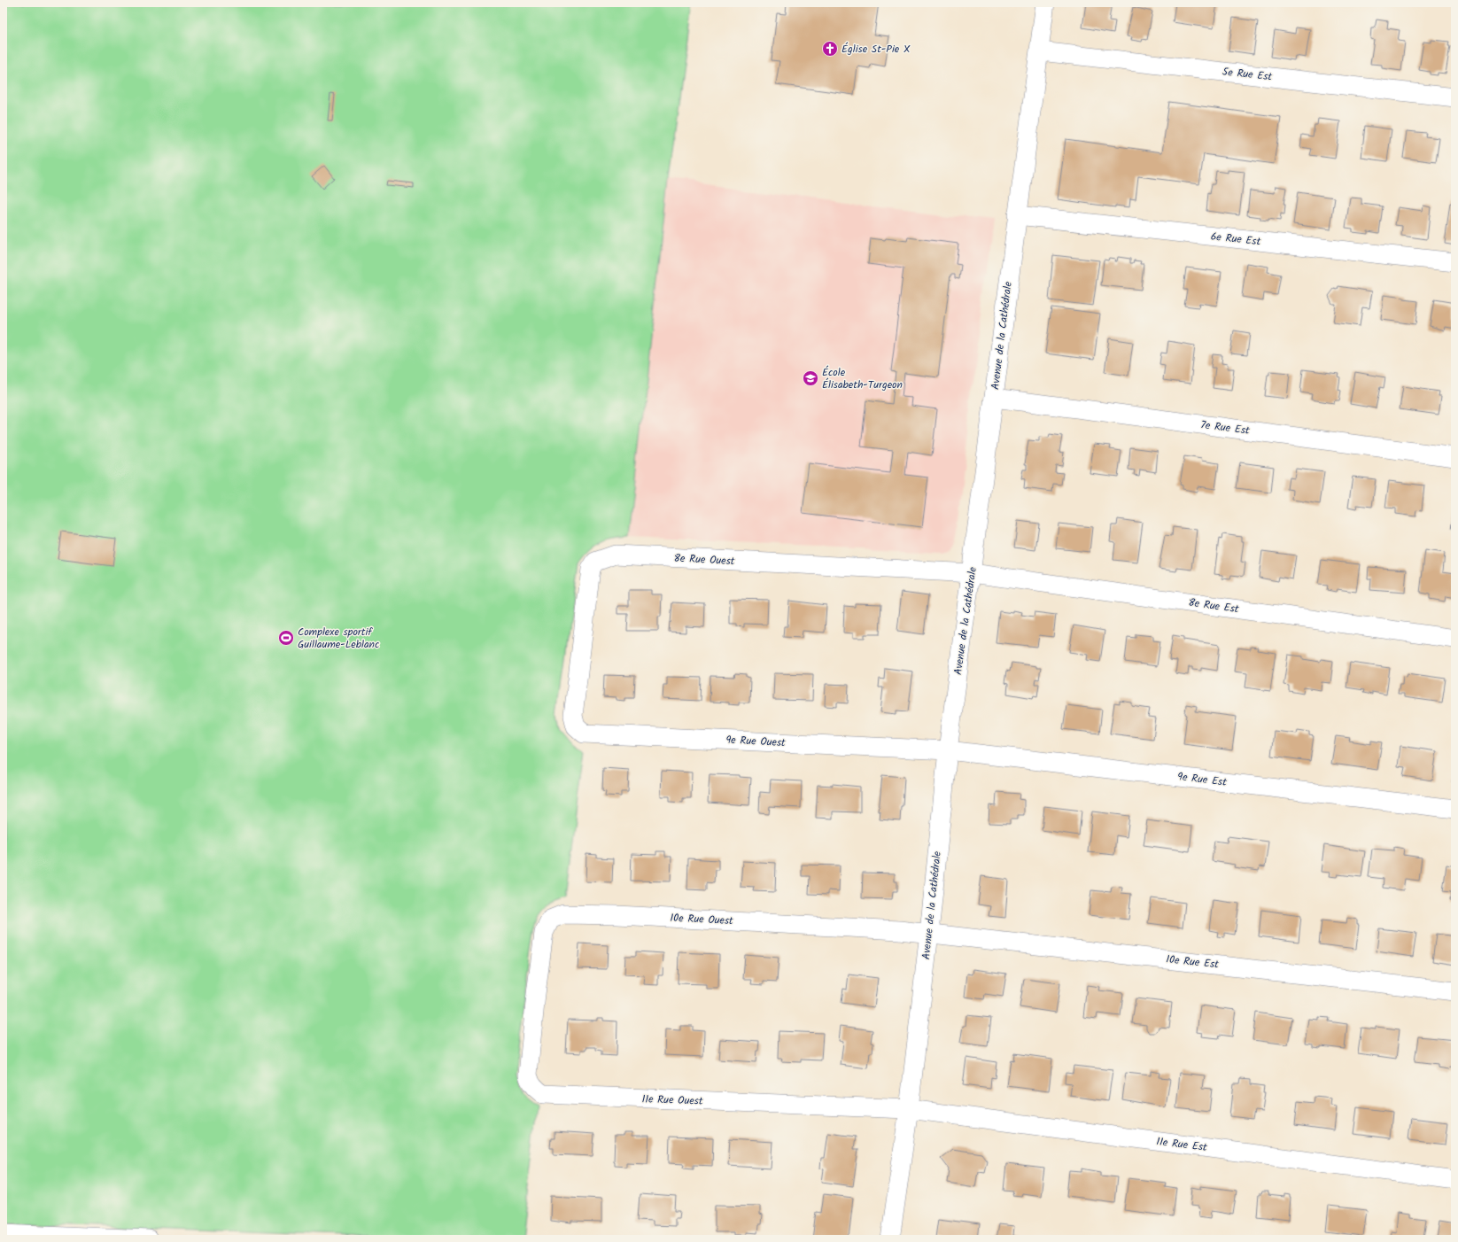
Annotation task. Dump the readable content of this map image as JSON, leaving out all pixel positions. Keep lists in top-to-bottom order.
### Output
{
  "streets": {
    "street": [
      "5e Rue Est",
      "6e Rue Est",
      "Avenue de la Cathédrale",
      "7e Rue Est",
      "8e Rue Ouest",
      "8e Rue Est",
      "9e Rue Ouest",
      "9e Rue Est",
      "10e Rue Ouest",
      "10e Rue Est",
      "11e Rue Ouest",
      "11e Rue Est"
    ]
  },
  "crossings": [
    ["5e Rue Est", "Avenue de la Cathédrale"],
    ["6e Rue Est", "Avenue de la Cathédrale"],
    ["Avenue de la Cathédrale", "7e Rue Est"],
    ["Avenue de la Cathédrale", "8e Rue Ouest"],
    ["Avenue de la Cathédrale", "8e Rue Est"],
    ["Avenue de la Cathédrale", "9e Rue Ouest"],
    ["Avenue de la Cathédrale", "9e Rue Est"],
    ["Avenue de la Cathédrale", "10e Rue Ouest"],
    ["Avenue de la Cathédrale", "10e Rue Est"],
    ["Avenue de la Cathédrale", "11e Rue Ouest"],
    ["Avenue de la Cathédrale", "11e Rue Est"],
    ["8e Rue Ouest", "8e Rue Est"],
    ["8e Rue Ouest", "9e Rue Ouest"],
    ["9e Rue Ouest", "9e Rue Est"],
    ["10e Rue Ouest", "10e Rue Est"],
    ["10e Rue Ouest", "11e Rue Ouest"],
    ["11e Rue Ouest", "11e Rue Est"]
  ],
  "places": {
    "church": ["Église St-Pie X"],
    "school or university": ["École Élisabeth-Turgeon"],
    "sports": ["Complexe sportif Guillaume-Leblanc"]
  }
}
